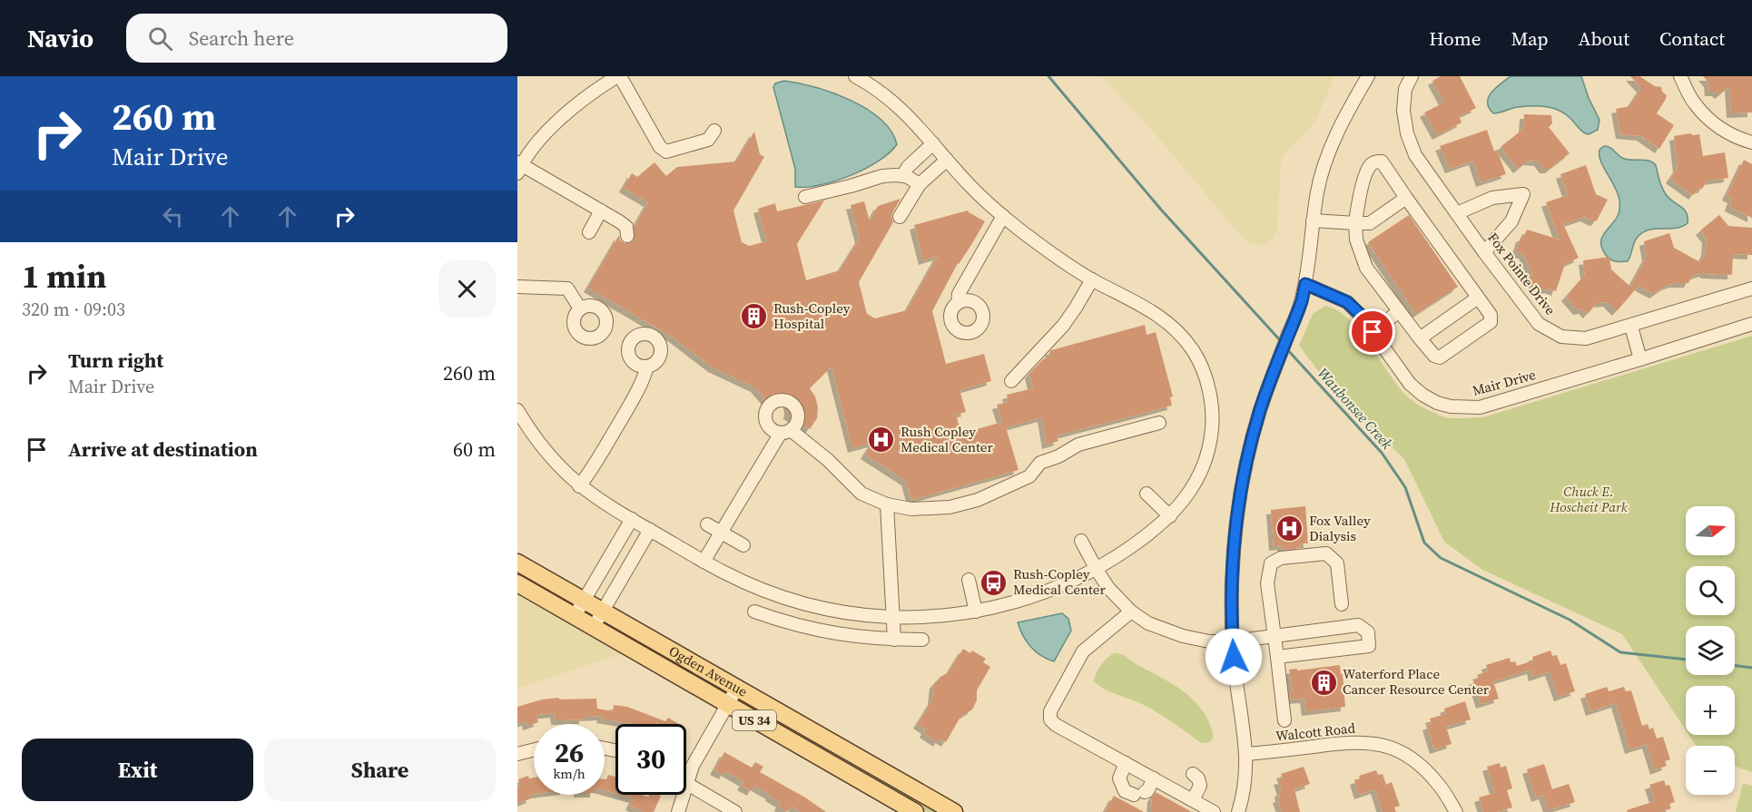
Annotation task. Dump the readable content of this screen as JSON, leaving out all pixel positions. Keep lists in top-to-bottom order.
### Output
{
  "streets": {
    "main road": ["Ogden Avenue", "US 34"],
    "street": ["Fox Pointe Drive", "Mair Drive", "Walcott Road"]
  },
  "water": ["Waubonsee Creek"],
  "parks": ["Chuck E. Hoscheit Park"],
  "places": {
    "building": ["Rush-Copley Hospital", "Waterford Place Cancer Resource Center"],
    "hospital": ["Rush Copley Medical Center", "Fox Valley Dialysis"],
    "bus stop": ["Rush-Copley Medical Center"]
  },
  "north": "right",
  "page": {
    "header": "Navio",
    "search": "Search here",
    "nav": [
      "Home",
      "Map",
      "About",
      "Contact"
    ],
    "turn": ["260 m", "Mair Drive"],
    "heading": ["1 min", "320 m · 09:03"],
    "list": [
      {
        "name": "Turn right",
        "note": "Mair Drive",
        "value": "260 m"
      },
      {
        "name": "Arrive at destination",
        "value": "60 m"
      }
    ],
    "map_buttons": ["+", "−"],
    "speed": "26 km/h",
    "limit": "30",
    "buttons": ["Exit", "Share"]
  }
}
